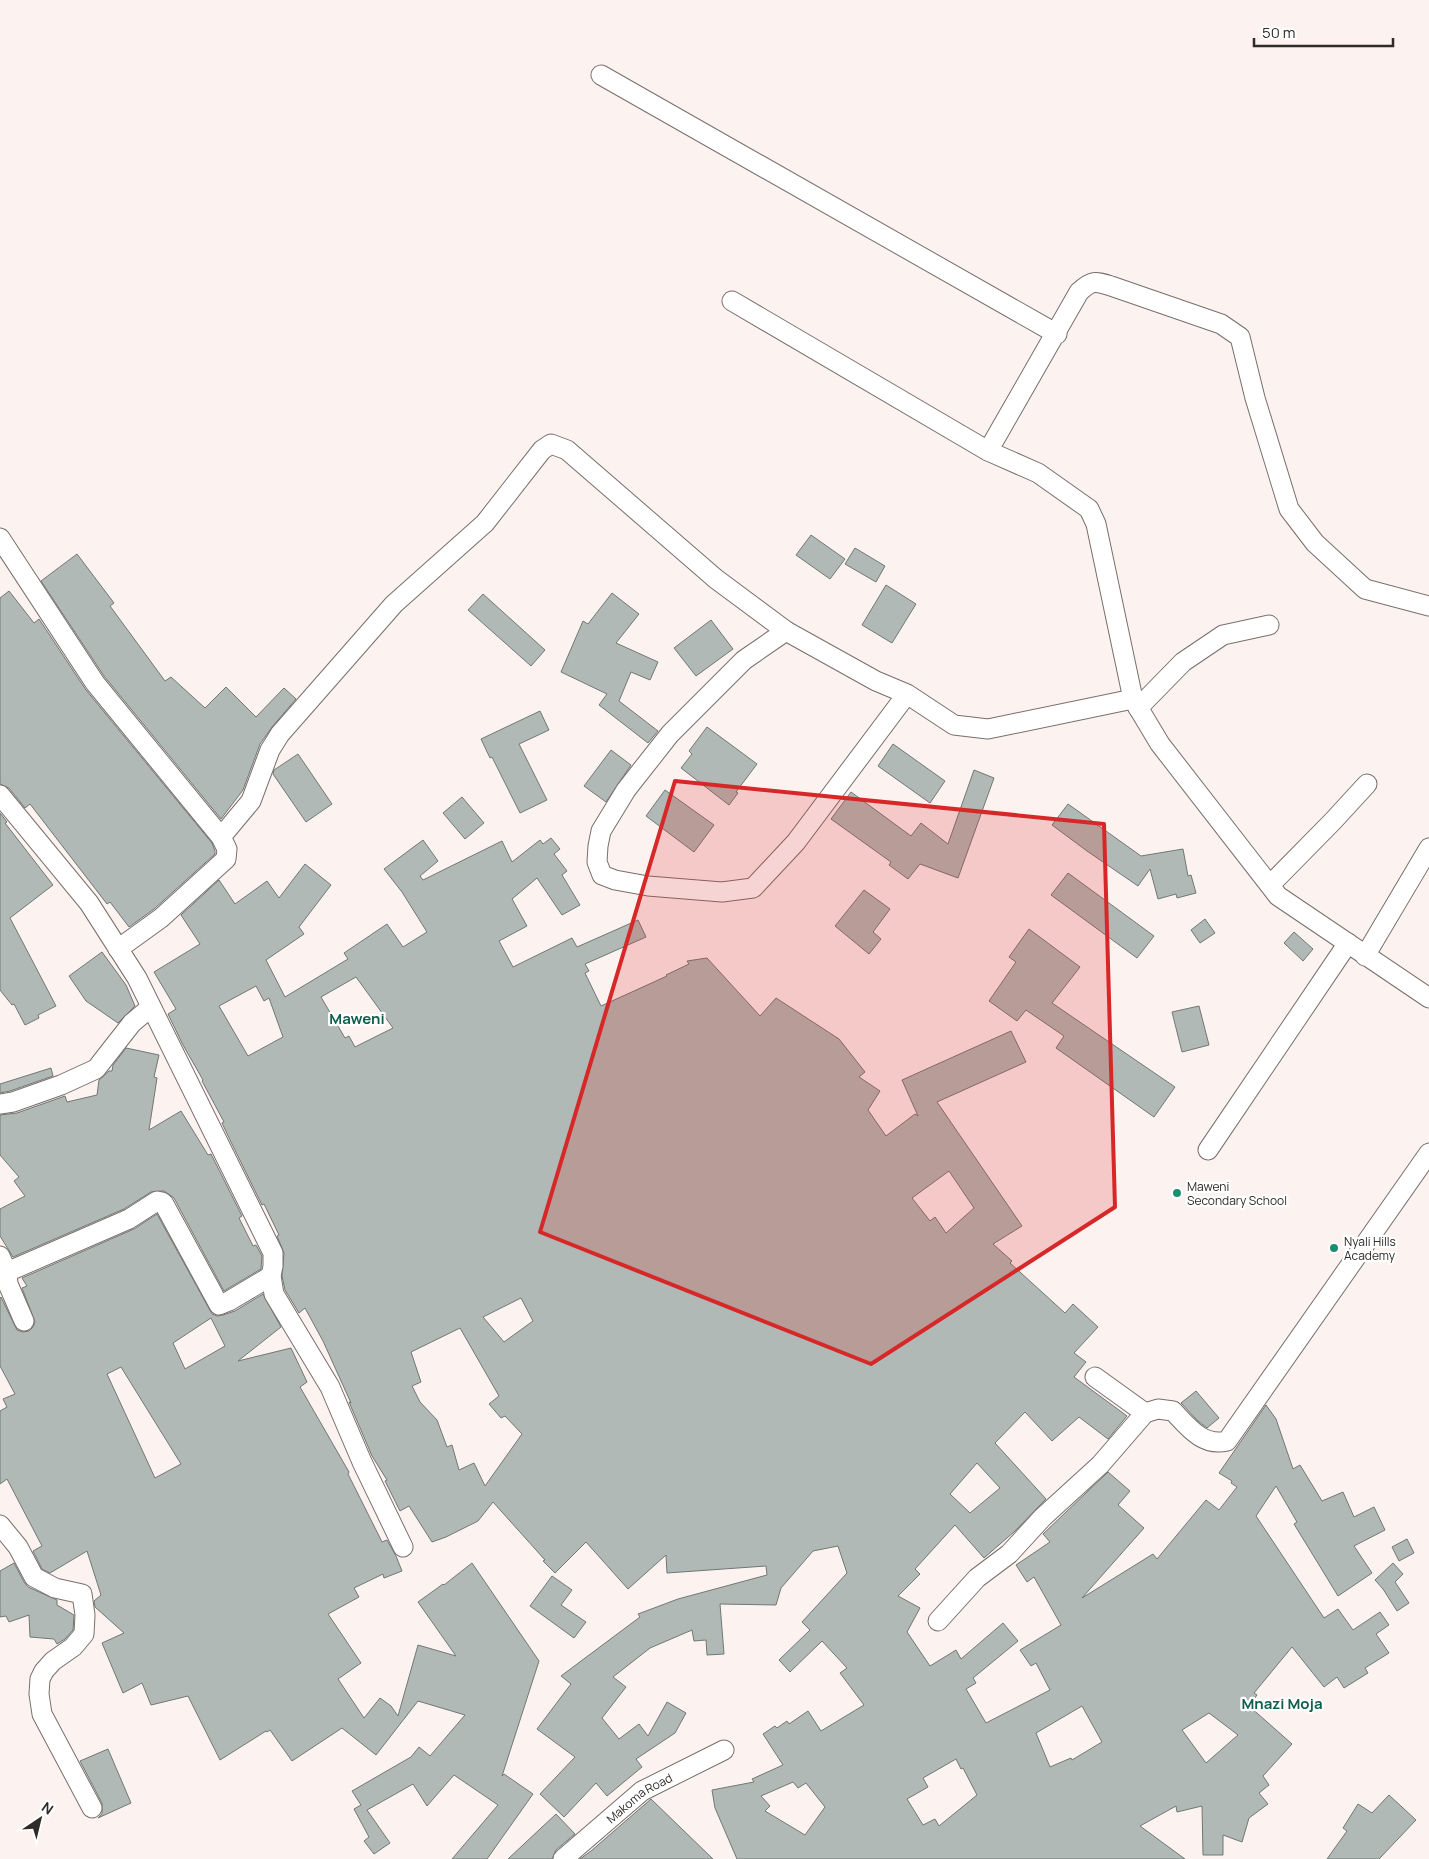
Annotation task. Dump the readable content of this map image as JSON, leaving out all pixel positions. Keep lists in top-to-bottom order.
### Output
{
  "streets": {
    "street": ["Makoma Road"]
  },
  "districts": ["Maweni", "Mnazi Moja"],
  "places": ["Maweni Secondary School", "Nyali Hills Academy"],
  "scale_bar": "50 m",
  "north": "top right"
}
